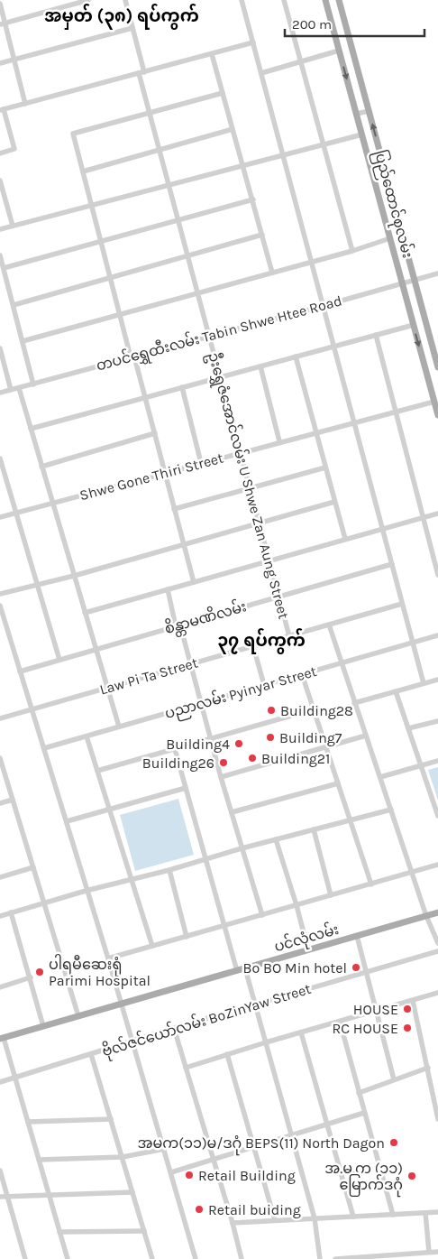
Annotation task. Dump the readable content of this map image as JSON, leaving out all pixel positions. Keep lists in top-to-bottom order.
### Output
{
  "streets": {
    "main road": ["ပြည်ထောင်စုလမ်း", "ပင်လုံလမ်း"],
    "street": [
      "တပင်ရွှေထီးလမ်း Tabin Shwe Htee Road",
      "Shwe Gone Thiri Street",
      "ဦးရွှေဇံအောင်လမ်း U Shwe Zan Aung Street",
      "စိန္တာမဏိလမ်း",
      "Law Pi Ta Street",
      "ပညာလမ်း Pyinyar Street",
      "ဗိုလ်ဇင်ယော်လမ်း BoZinYaw Street"
    ]
  },
  "crossings": [
    ["ပြည်ထောင်စုလမ်း", "တပင်ရွှေထီးလမ်း Tabin Shwe Htee Road"],
    ["ပြည်ထောင်စုလမ်း", "Shwe Gone Thiri Street"],
    ["တပင်ရွှေထီးလမ်း Tabin Shwe Htee Road", "ဦးရွှေဇံအောင်လမ်း U Shwe Zan Aung Street"],
    ["Shwe Gone Thiri Street", "ဦးရွှေဇံအောင်လမ်း U Shwe Zan Aung Street"],
    ["ဦးရွှေဇံအောင်လမ်း U Shwe Zan Aung Street", "စိန္တာမဏိလမ်း"],
    ["ဦးရွှေဇံအောင်လမ်း U Shwe Zan Aung Street", "Law Pi Ta Street"]
  ],
  "districts": ["အမှတ် (၃၈) ရပ်ကွက်", "၃၇ ရပ်ကွက်"],
  "places": [
    "Building28",
    "Building7",
    "Building4",
    "Building21",
    "Building26",
    "Bo BO Min hotel",
    "ပါရမီဆေးရုံ Parimi Hospital",
    "HOUSE",
    "RC HOUSE",
    "အမက(၁၁)မ/ဒဂုံ BEPS(11) North Dagon",
    "Retail Building",
    "အ.မ.က (၁၁) မြောက်ဒဂုံ",
    "Retail buiding"
  ],
  "scale_bar": "200 m"
}
